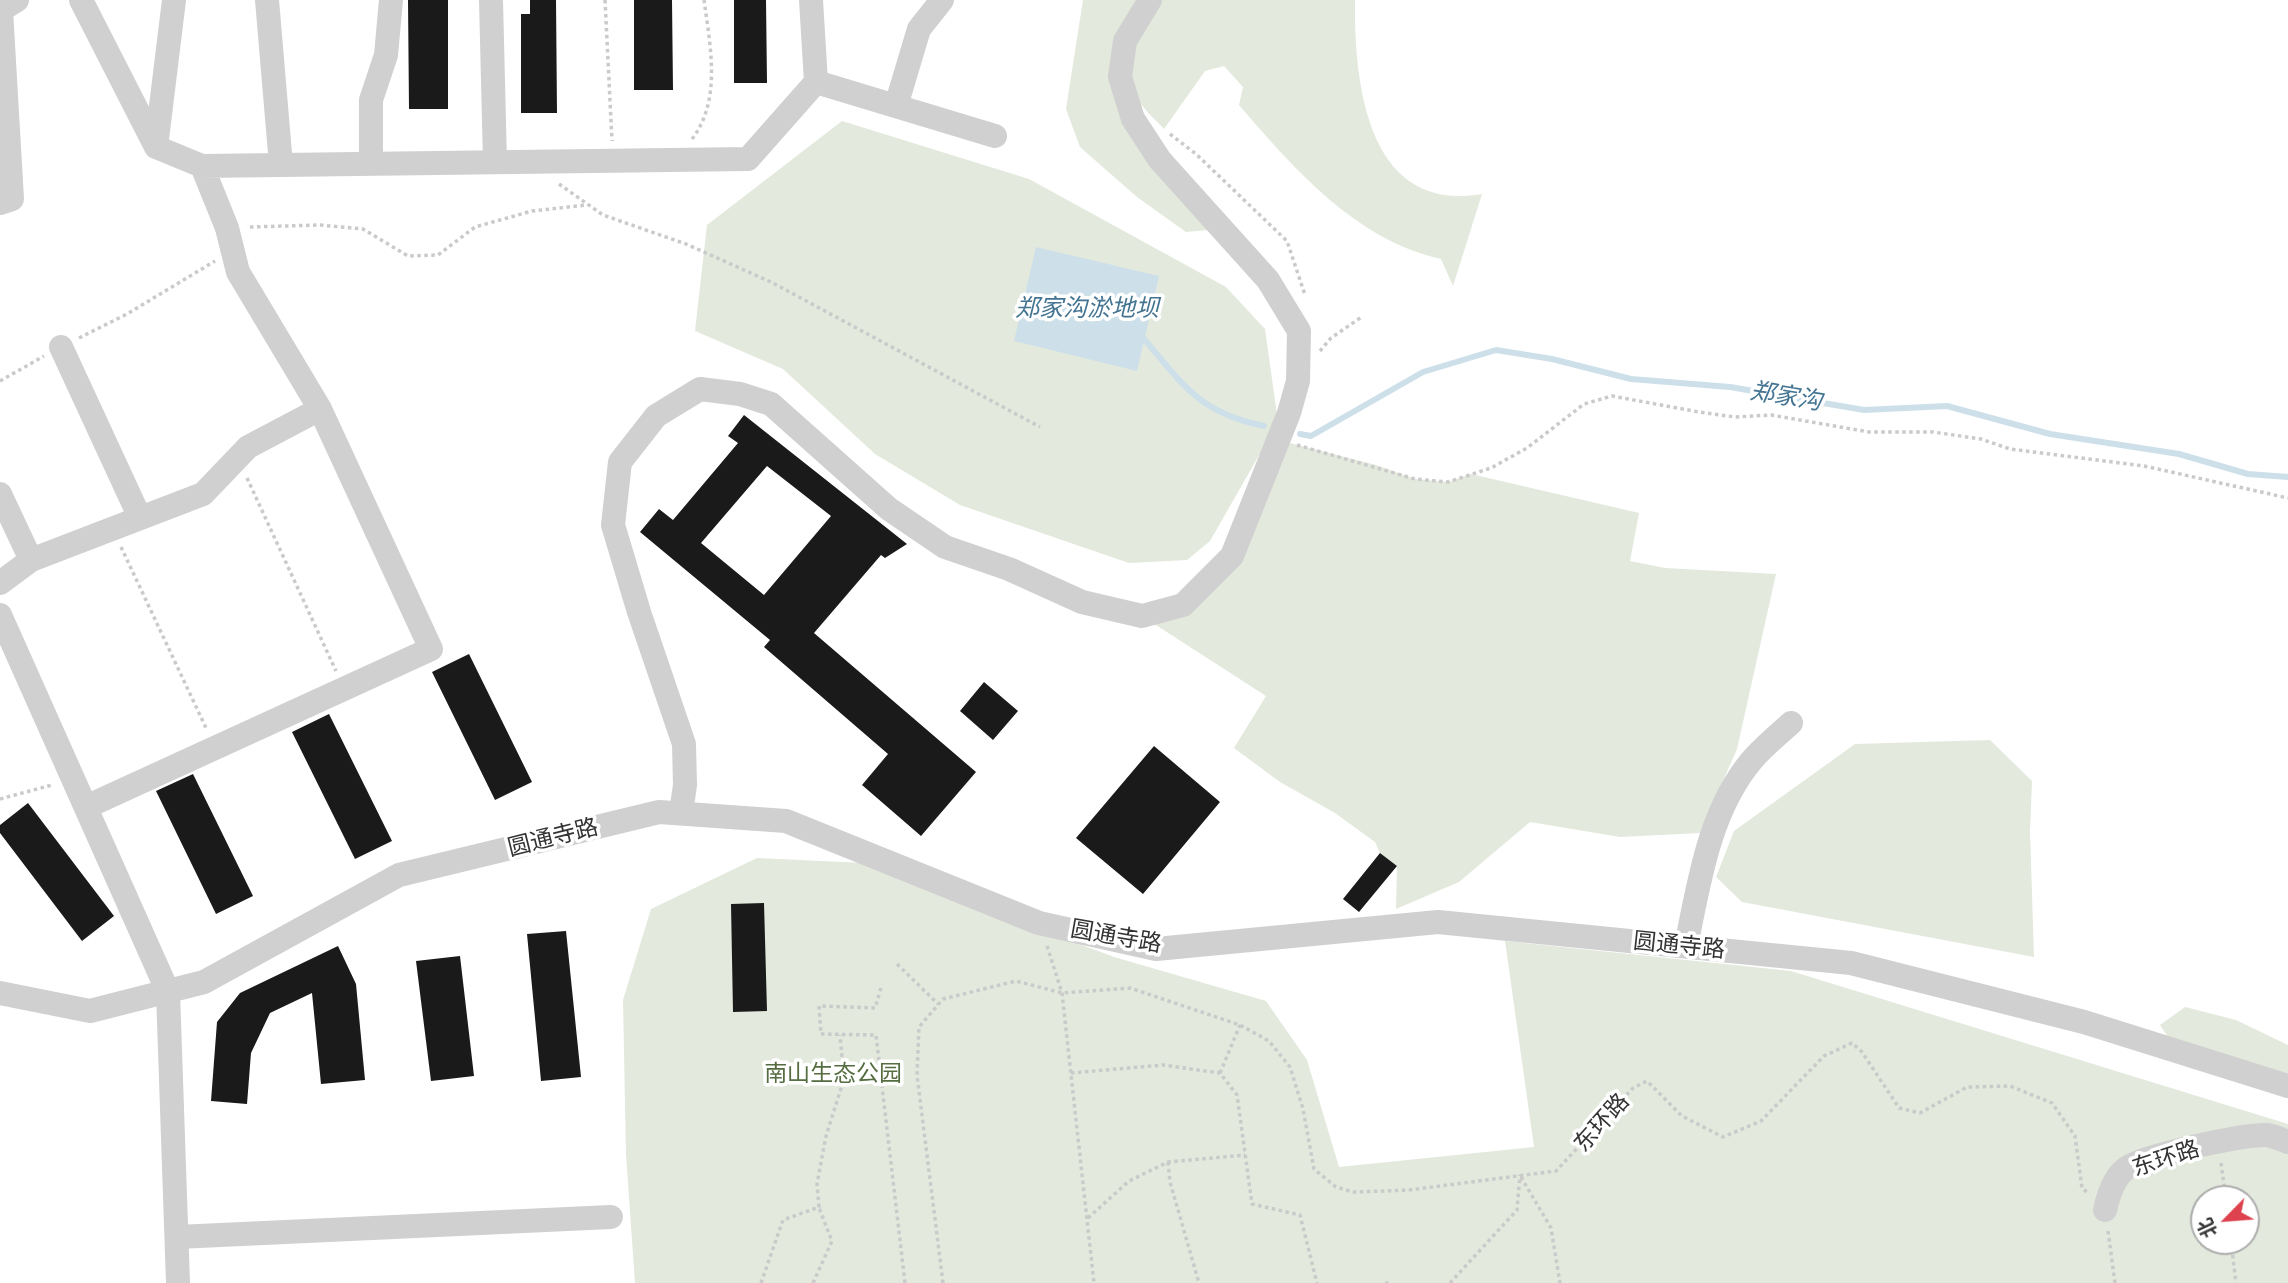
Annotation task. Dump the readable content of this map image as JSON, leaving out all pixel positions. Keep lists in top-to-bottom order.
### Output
{
  "streets": {
    "street": ["圆通寺路", "东环路"]
  },
  "water": ["郑家沟淤地坝", "郑家沟"],
  "parks": ["南山生态公园"],
  "north": "bottom left"
}
